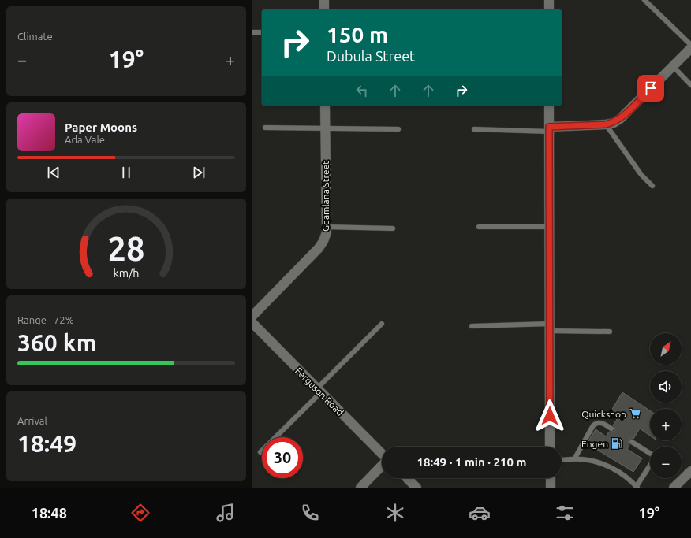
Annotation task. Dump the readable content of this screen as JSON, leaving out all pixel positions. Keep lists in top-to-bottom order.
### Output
{
  "streets": {
    "street": ["Gqamlana Street", "Ferguson Road"]
  },
  "places": {
    "supermarket": ["Quickshop"],
    "fuel station": ["Engen"]
  },
  "north": "top right",
  "page": {
    "tile": [
      "Climate",
      ["Range · 72%", "360 km"],
      ["Arrival", "18:49"]
    ],
    "turn": ["150 m", "Dubula Street"],
    "heat": ["−", "19°", "+"],
    "song": ["Paper Moons", "Ada Vale"],
    "map_buttons": ["+", "−"],
    "limit": "30",
    "trip": "18:49 · 1 min · 210 m",
    "tabs": ["18:48", "19°"],
    "gauge": ["28", "km/h"]
  }
}
